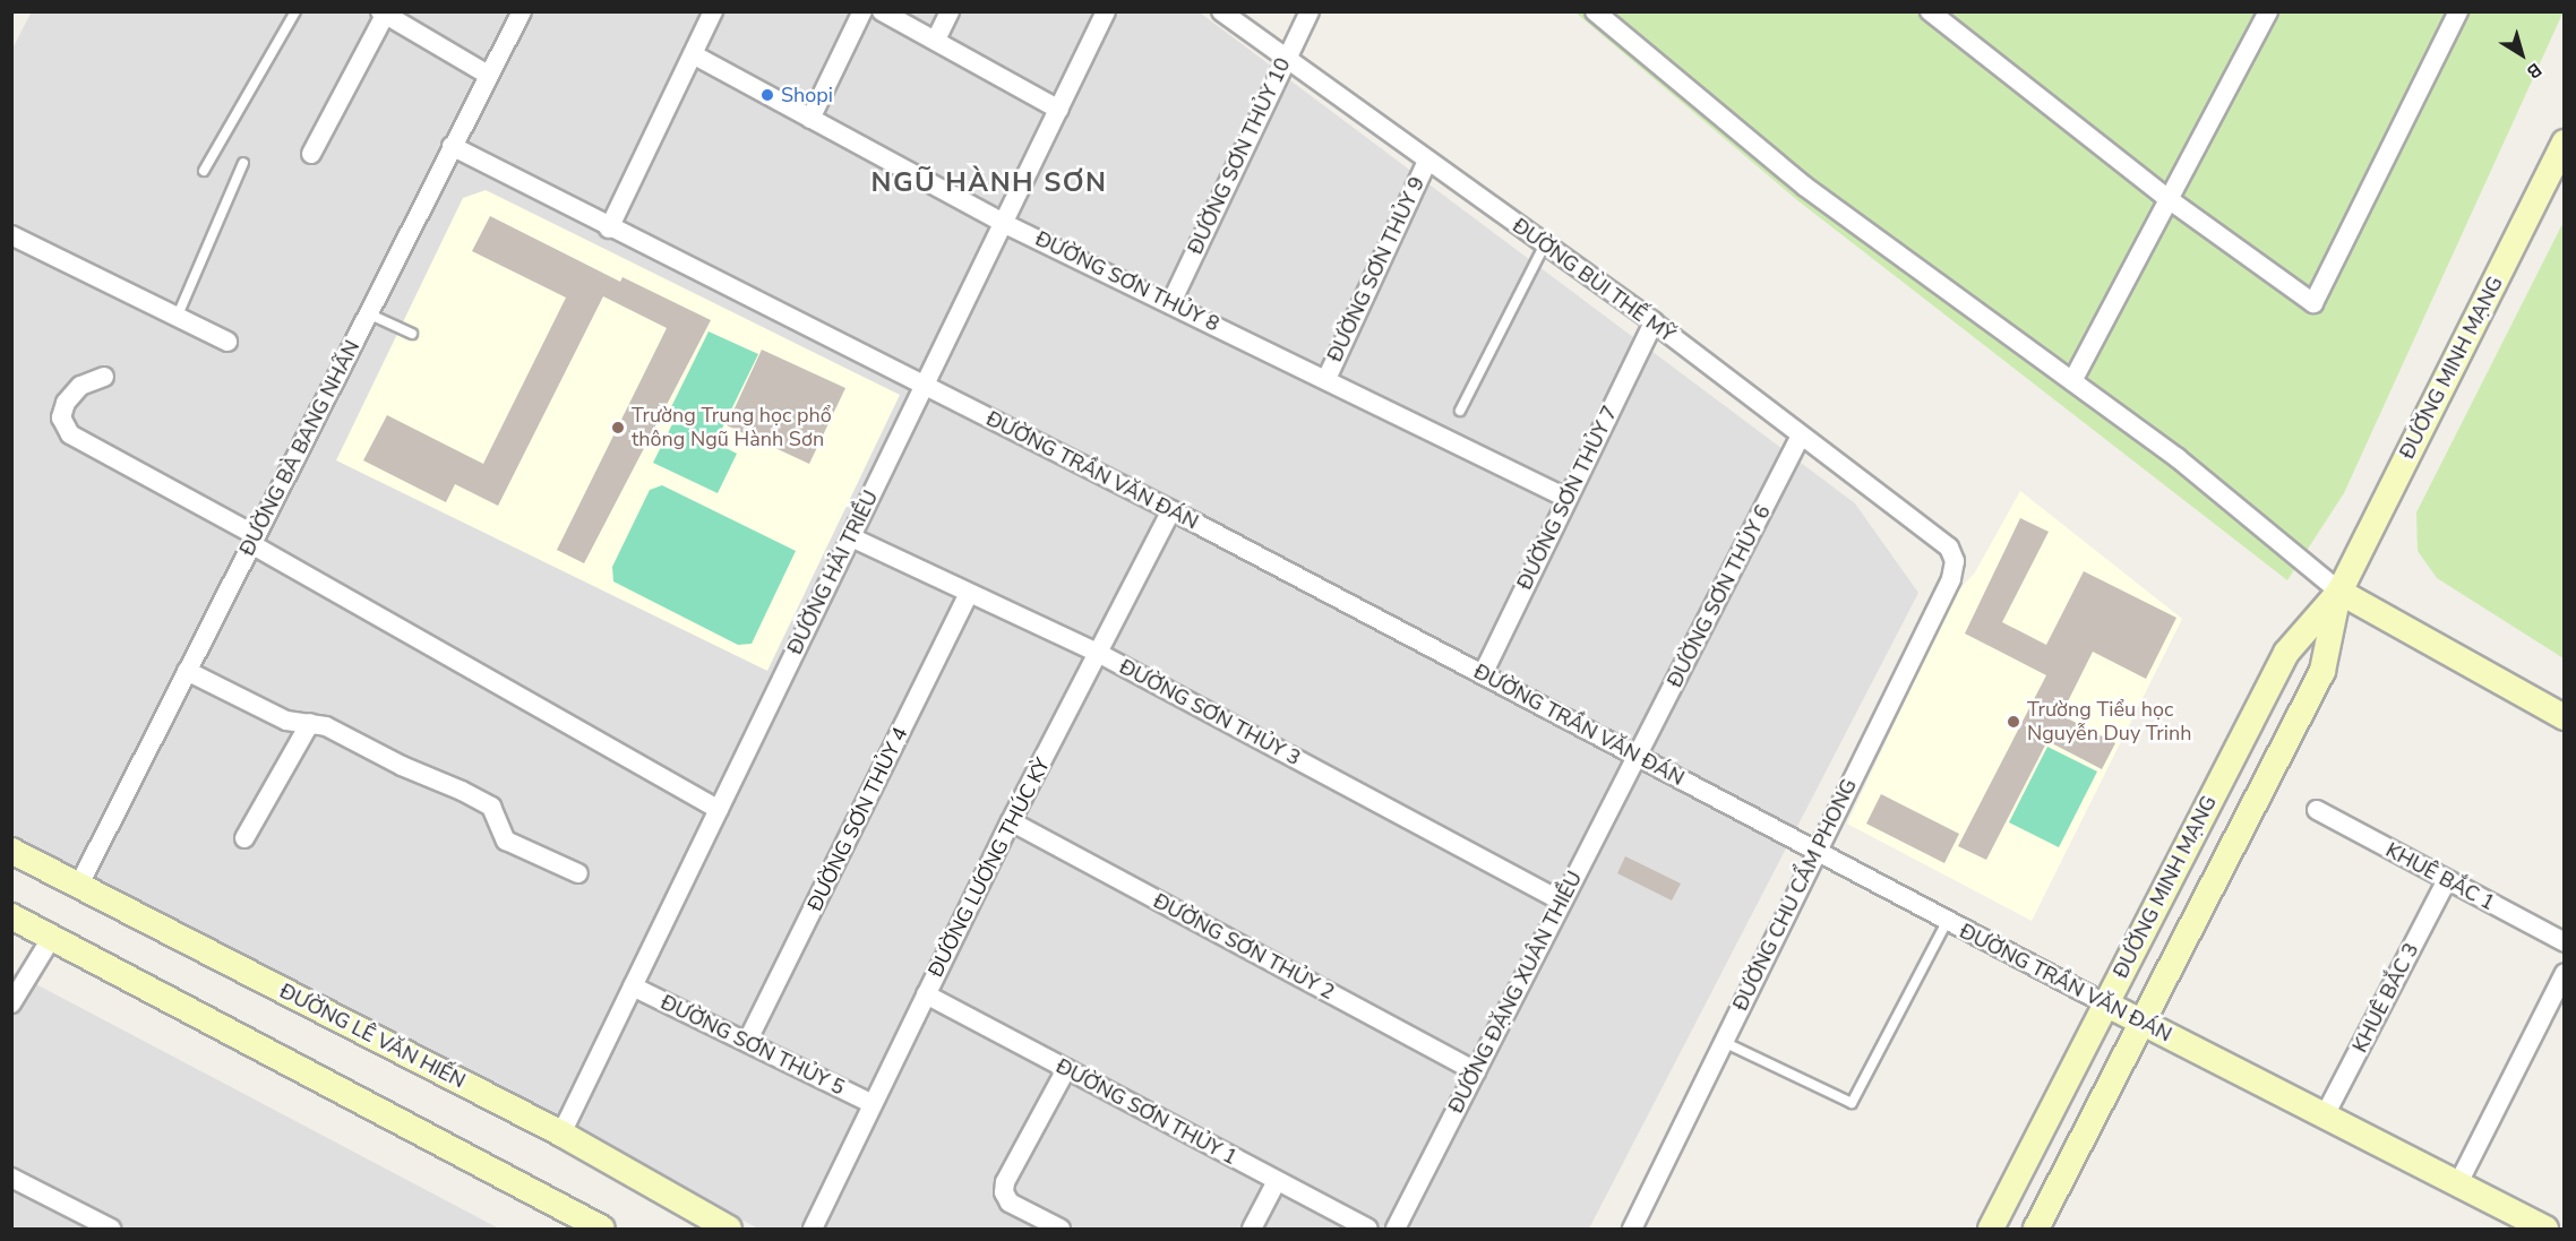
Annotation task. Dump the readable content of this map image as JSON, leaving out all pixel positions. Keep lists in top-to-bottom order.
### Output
{
  "streets": {
    "street": [
      "ĐƯỜNG SƠN THỦY 10",
      "ĐƯỜNG SƠN THỦY 9",
      "ĐƯỜNG BÙI THẾ MỸ",
      "ĐƯỜNG SƠN THỦY 8",
      "ĐƯỜNG MINH MẠNG",
      "ĐƯỜNG BÀ BANG NHÃN",
      "ĐƯỜNG TRẦN VĂN ĐÁN",
      "ĐƯỜNG SƠN THỦY 7",
      "ĐƯỜNG HẢI TRIỀU",
      "ĐƯỜNG SƠN THỦY 6",
      "ĐƯỜNG SƠN THỦY 3",
      "ĐƯỜNG SƠN THỦY 4",
      "ĐƯỜNG LƯƠNG THÚC KỲ",
      "KHUÊ BẮC 1",
      "ĐƯỜNG CHU CẨM PHONG",
      "ĐƯỜNG SƠN THỦY 2",
      "ĐƯỜNG ĐẶNG XUÂN THIỀU",
      "KHUÊ BẮC 3",
      "ĐƯỜNG LÊ VĂN HIẾN",
      "ĐƯỜNG SƠN THỦY 5",
      "ĐƯỜNG SƠN THỦY 1"
    ]
  },
  "crossings": [
    ["ĐƯỜNG SƠN THỦY 10", "ĐƯỜNG BÙI THẾ MỸ"],
    ["ĐƯỜNG SƠN THỦY 10", "ĐƯỜNG SƠN THỦY 8"],
    ["ĐƯỜNG SƠN THỦY 9", "ĐƯỜNG BÙI THẾ MỸ"],
    ["ĐƯỜNG SƠN THỦY 9", "ĐƯỜNG SƠN THỦY 8"],
    ["ĐƯỜNG BÙI THẾ MỸ", "ĐƯỜNG SƠN THỦY 7"],
    ["ĐƯỜNG BÙI THẾ MỸ", "ĐƯỜNG SƠN THỦY 6"],
    ["ĐƯỜNG BÙI THẾ MỸ", "ĐƯỜNG CHU CẨM PHONG"],
    ["ĐƯỜNG SƠN THỦY 8", "ĐƯỜNG SƠN THỦY 7"],
    ["ĐƯỜNG SƠN THỦY 8", "ĐƯỜNG HẢI TRIỀU"],
    ["ĐƯỜNG MINH MẠNG", "ĐƯỜNG TRẦN VĂN ĐÁN"],
    ["ĐƯỜNG BÀ BANG NHÃN", "ĐƯỜNG TRẦN VĂN ĐÁN"],
    ["ĐƯỜNG BÀ BANG NHÃN", "ĐƯỜNG LÊ VĂN HIẾN"],
    ["ĐƯỜNG TRẦN VĂN ĐÁN", "ĐƯỜNG SƠN THỦY 7"],
    ["ĐƯỜNG TRẦN VĂN ĐÁN", "ĐƯỜNG HẢI TRIỀU"],
    ["ĐƯỜNG TRẦN VĂN ĐÁN", "ĐƯỜNG SƠN THỦY 6"],
    ["ĐƯỜNG TRẦN VĂN ĐÁN", "ĐƯỜNG LƯƠNG THÚC KỲ"],
    ["ĐƯỜNG TRẦN VĂN ĐÁN", "ĐƯỜNG CHU CẨM PHONG"],
    ["ĐƯỜNG TRẦN VĂN ĐÁN", "ĐƯỜNG ĐẶNG XUÂN THIỀU"],
    ["ĐƯỜNG TRẦN VĂN ĐÁN", "KHUÊ BẮC 3"],
    ["ĐƯỜNG HẢI TRIỀU", "ĐƯỜNG SƠN THỦY 3"],
    ["ĐƯỜNG HẢI TRIỀU", "ĐƯỜNG LÊ VĂN HIẾN"],
    ["ĐƯỜNG HẢI TRIỀU", "ĐƯỜNG SƠN THỦY 5"],
    ["ĐƯỜNG SƠN THỦY 6", "ĐƯỜNG ĐẶNG XUÂN THIỀU"],
    ["ĐƯỜNG SƠN THỦY 3", "ĐƯỜNG SƠN THỦY 4"],
    ["ĐƯỜNG SƠN THỦY 3", "ĐƯỜNG LƯƠNG THÚC KỲ"],
    ["ĐƯỜNG SƠN THỦY 3", "ĐƯỜNG ĐẶNG XUÂN THIỀU"],
    ["ĐƯỜNG SƠN THỦY 4", "ĐƯỜNG SƠN THỦY 5"],
    ["ĐƯỜNG LƯƠNG THÚC KỲ", "ĐƯỜNG SƠN THỦY 2"],
    ["ĐƯỜNG LƯƠNG THÚC KỲ", "ĐƯỜNG SƠN THỦY 5"],
    ["ĐƯỜNG LƯƠNG THÚC KỲ", "ĐƯỜNG SƠN THỦY 1"],
    ["KHUÊ BẮC 1", "KHUÊ BẮC 3"],
    ["ĐƯỜNG SƠN THỦY 2", "ĐƯỜNG ĐẶNG XUÂN THIỀU"]
  ],
  "districts": ["NGŨ HÀNH SƠN"],
  "places": ["Shopi", "Trường Trung học phổ thông Ngũ Hành Sơn", "Trường Tiểu học Nguyễn Duy Trinh"],
  "north": "bottom right"
}
